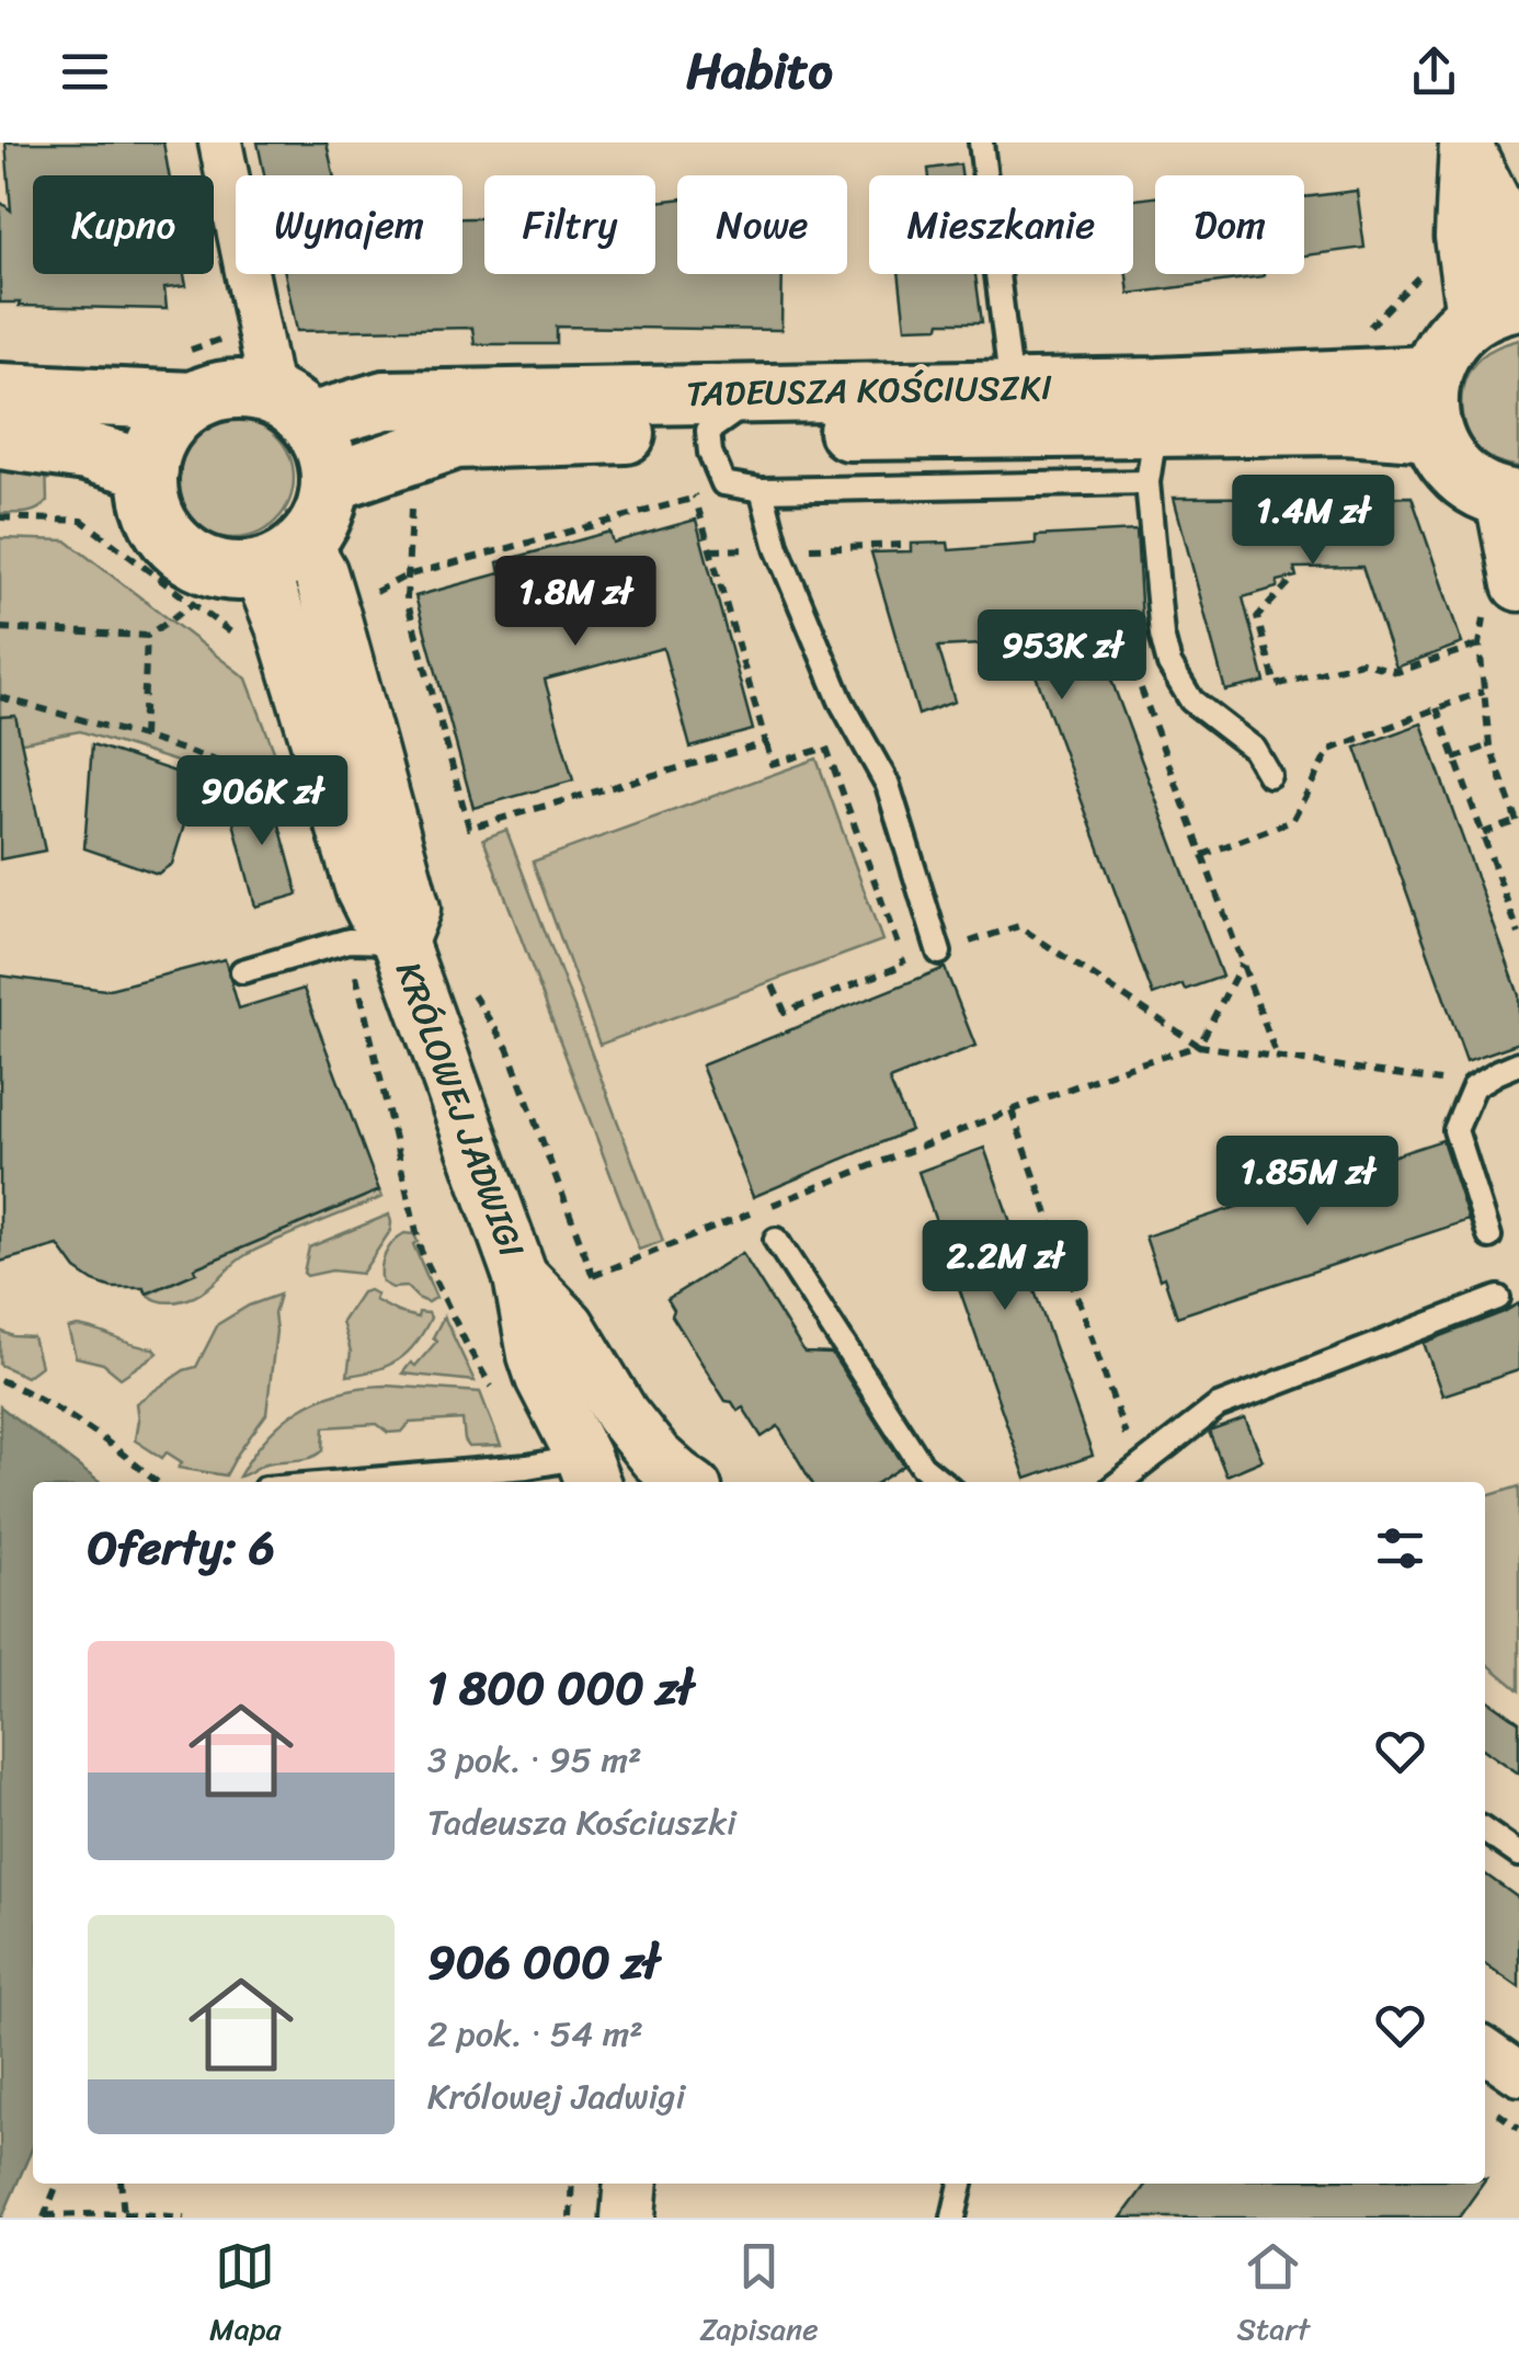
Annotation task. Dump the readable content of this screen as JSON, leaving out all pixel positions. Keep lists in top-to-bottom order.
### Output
{
  "streets": {
    "main road": ["TADEUSZA KOŚCIUSZKI"],
    "street": ["KRÓLOWEJ JADWIGI"]
  },
  "crossings": [
    ["TADEUSZA KOŚCIUSZKI", "KRÓLOWEJ JADWIGI"]
  ],
  "page": {
    "header": "Habito",
    "chip": [
      "Kupno",
      "Wynajem",
      "Filtry",
      "Nowe",
      "Mieszkanie",
      "Dom"
    ],
    "price": [
      "1.4M zł",
      "1.8M zł",
      "953K zł",
      "906K zł",
      "1.85M zł",
      "2.2M zł"
    ],
    "heading": "Oferty: 6",
    "list": [
      {
        "name": "1 800 000 zł",
        "note": "3 pok. · 95 m² · Tadeusza Kościuszki"
      },
      {
        "name": "906 000 zł",
        "note": "2 pok. · 54 m² · Królowej Jadwigi"
      }
    ],
    "tabs": ["Mapa", "Zapisane", "Start"]
  }
}
